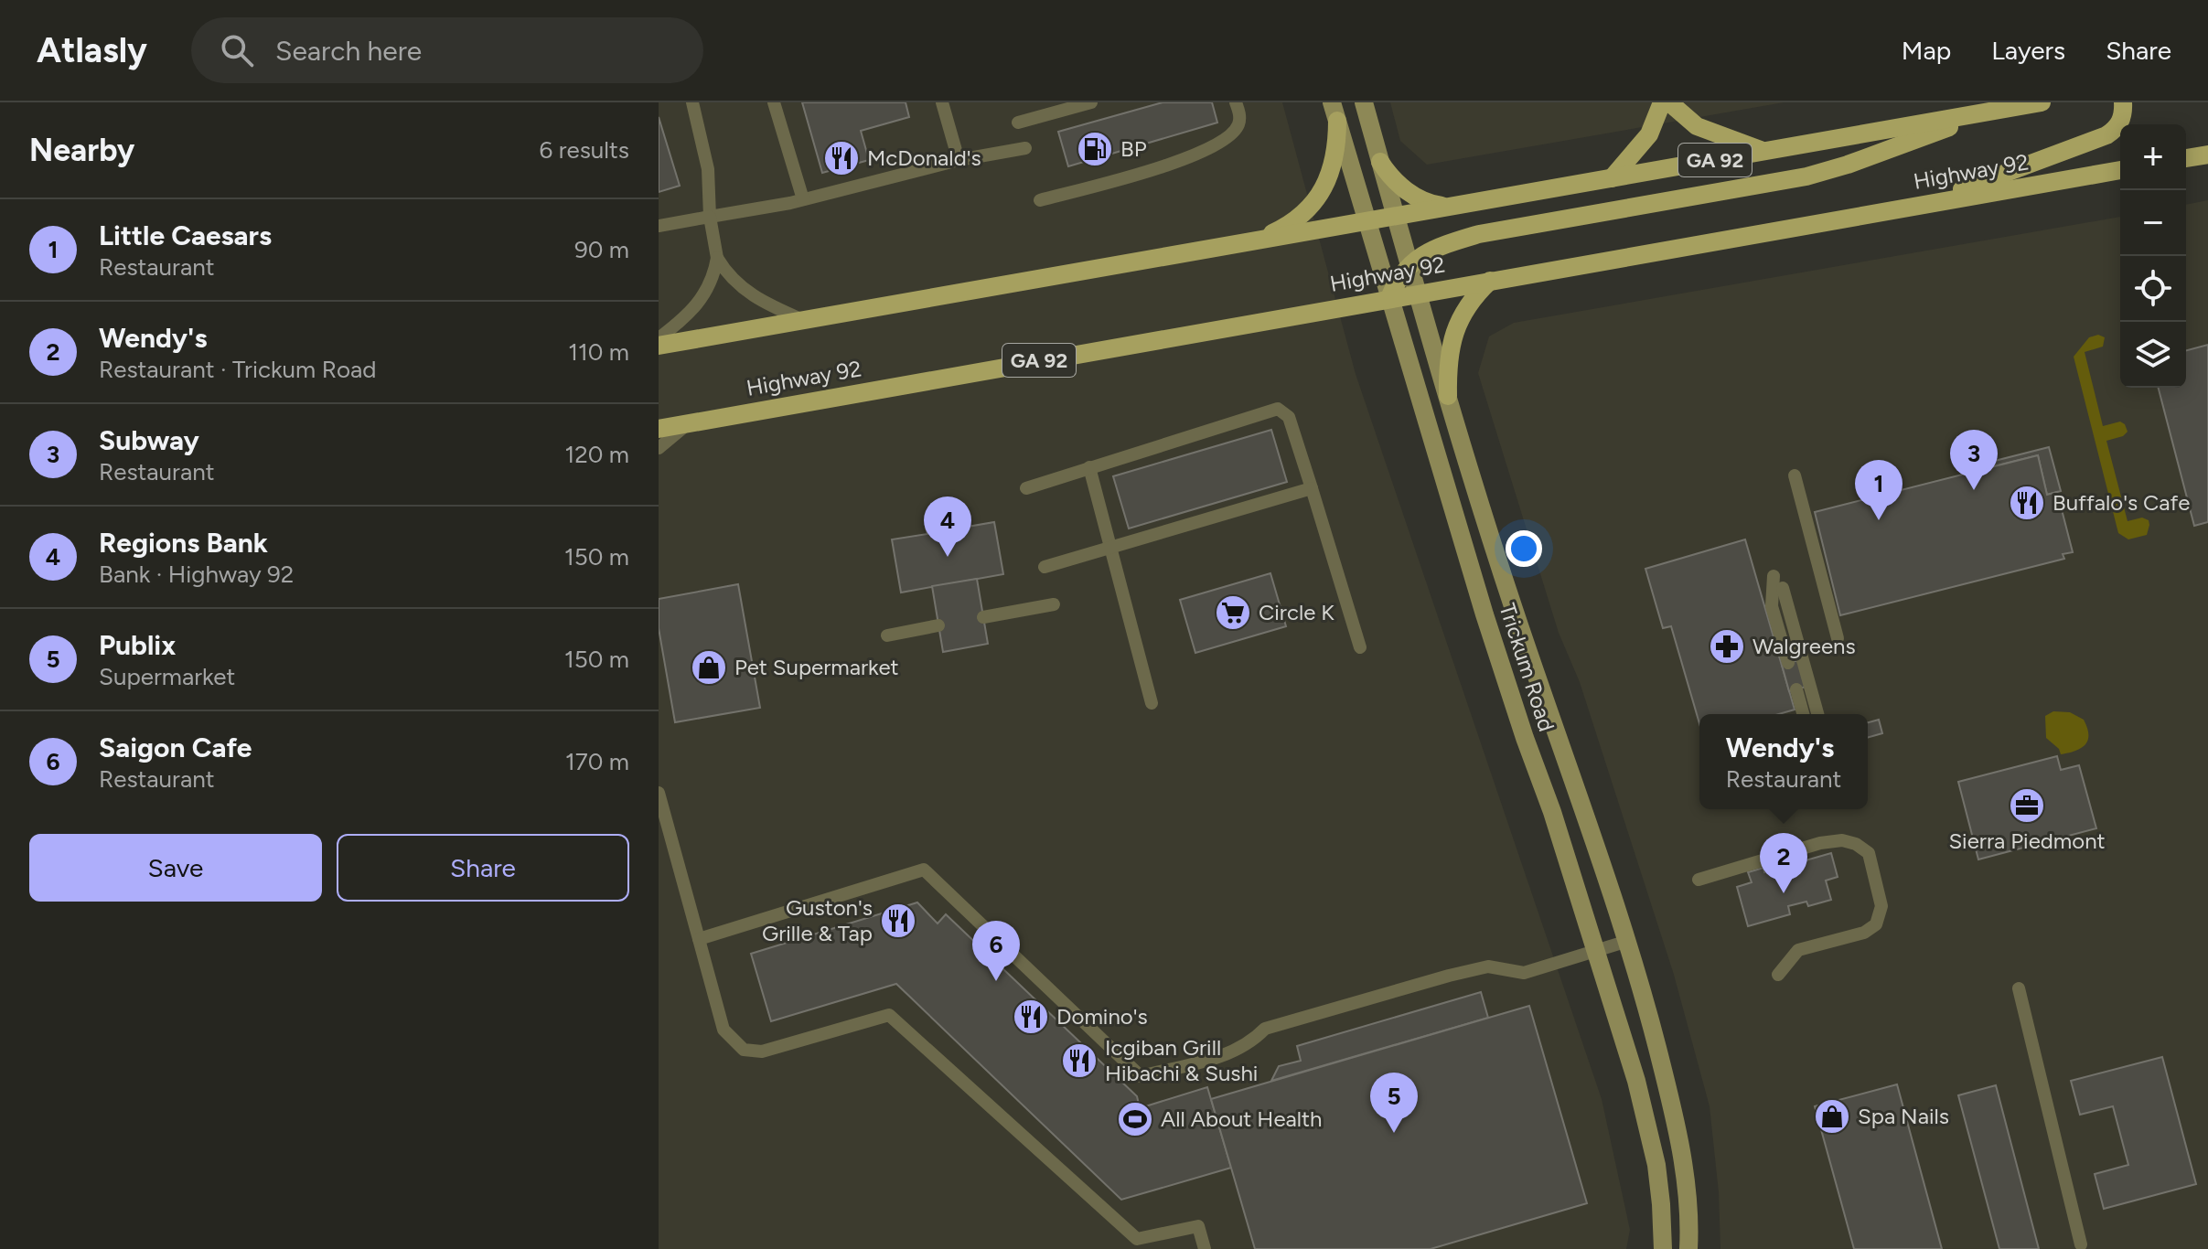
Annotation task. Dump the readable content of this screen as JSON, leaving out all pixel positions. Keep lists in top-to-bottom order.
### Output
{
  "streets": {
    "main road": ["GA 92", "Highway 92"],
    "street": ["Trickum Road"]
  },
  "crossings": [
    ["GA 92", "Trickum Road"],
    ["Highway 92", "Trickum Road"]
  ],
  "places": {
    "fuel station": ["BP"],
    "restaurant": [
      "McDonald's",
      "Buffalo's Cafe",
      "Guston's Grille & Tap",
      "Domino's",
      "Icgiban Grill Hibachi & Sushi"
    ],
    "supermarket": ["Circle K"],
    "pharmacy": ["Walgreens"],
    "shop": ["Pet Supermarket", "Spa Nails"],
    "office": ["Sierra Piedmont"],
    "sports": ["All About Health"]
  },
  "page": {
    "header": "Atlasly",
    "search": "Search here",
    "nav": ["Map", "Layers", "Share"],
    "heading": ["Nearby", "6 results"],
    "map_buttons": ["+", "−"],
    "list": [
      {
        "mark": "1",
        "name": "Little Caesars",
        "note": "Restaurant",
        "value": "90 m"
      },
      {
        "mark": "2",
        "name": "Wendy's",
        "note": "Restaurant · Trickum Road",
        "value": "110 m"
      },
      {
        "mark": "3",
        "name": "Subway",
        "note": "Restaurant",
        "value": "120 m"
      },
      {
        "mark": "4",
        "name": "Regions Bank",
        "note": "Bank · Highway 92",
        "value": "150 m"
      },
      {
        "mark": "5",
        "name": "Publix",
        "note": "Supermarket",
        "value": "150 m"
      },
      {
        "mark": "6",
        "name": "Saigon Cafe",
        "note": "Restaurant",
        "value": "170 m"
      }
    ],
    "pins": [
      "3",
      "1",
      "4",
      "2",
      "6",
      "5"
    ],
    "popup": ["Wendy's", "Restaurant"],
    "buttons": ["Save", "Share"]
  }
}
